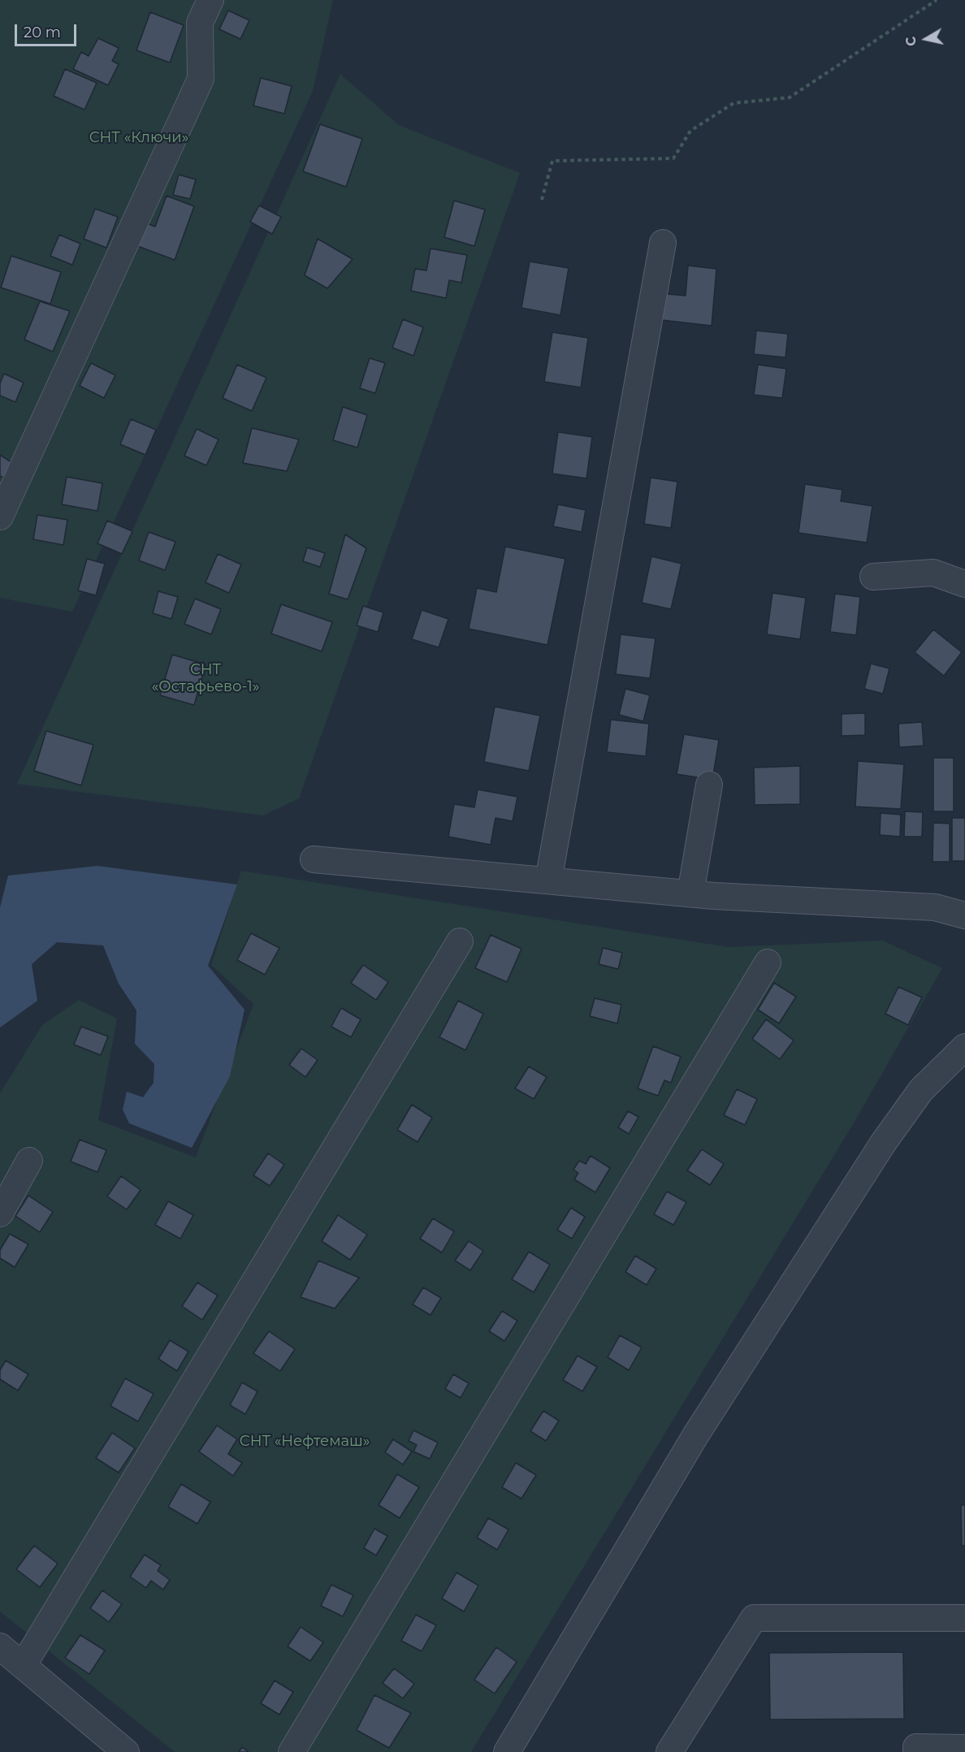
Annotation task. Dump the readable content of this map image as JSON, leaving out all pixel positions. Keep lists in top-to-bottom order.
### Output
{
  "parks": ["СНТ «Ключи»", "СНТ «Остафьево-1»", "СНТ «Нефтемаш»"],
  "scale_bar": "20 m",
  "north": "left"
}
